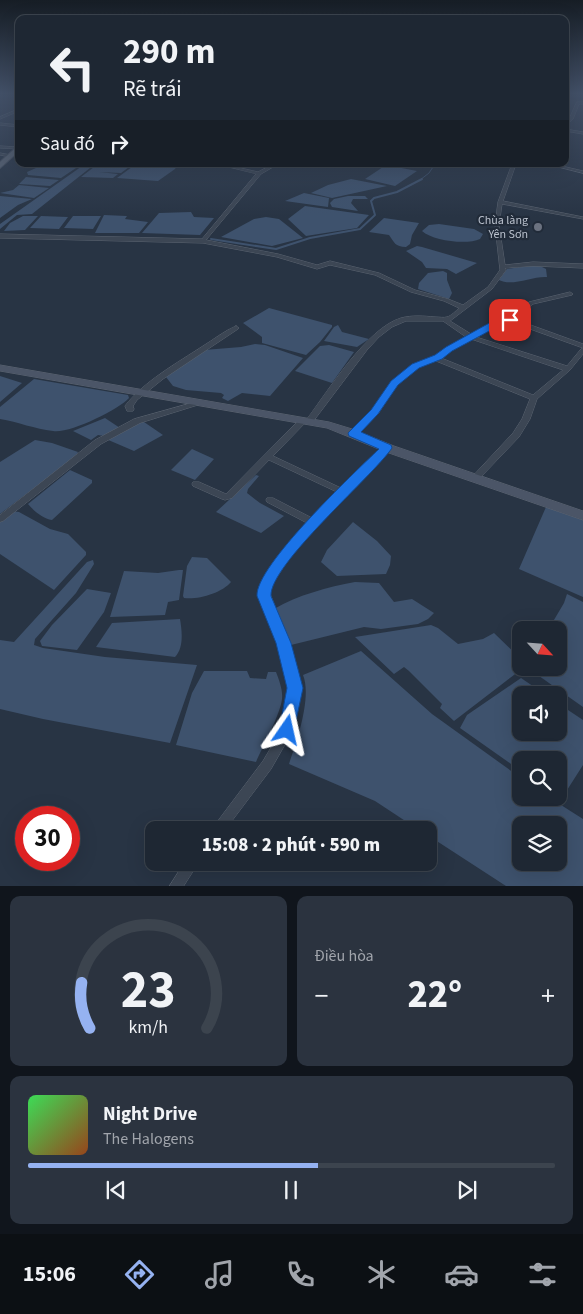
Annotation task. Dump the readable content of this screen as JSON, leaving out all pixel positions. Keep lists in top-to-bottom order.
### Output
{
  "places": ["Chùa làng Yên Sơn"],
  "north": "bottom right",
  "page": {
    "turn": ["290 m", "Rẽ trái"],
    "then": "Sau đó",
    "limit": "30",
    "trip": "15:08 · 2 phút · 590 m",
    "tile": "Điều hòa",
    "heat": ["−", "22°", "+"],
    "song": ["Night Drive", "The Halogens"],
    "tabs": "15:06",
    "gauge": ["23", "km/h"]
  }
}
